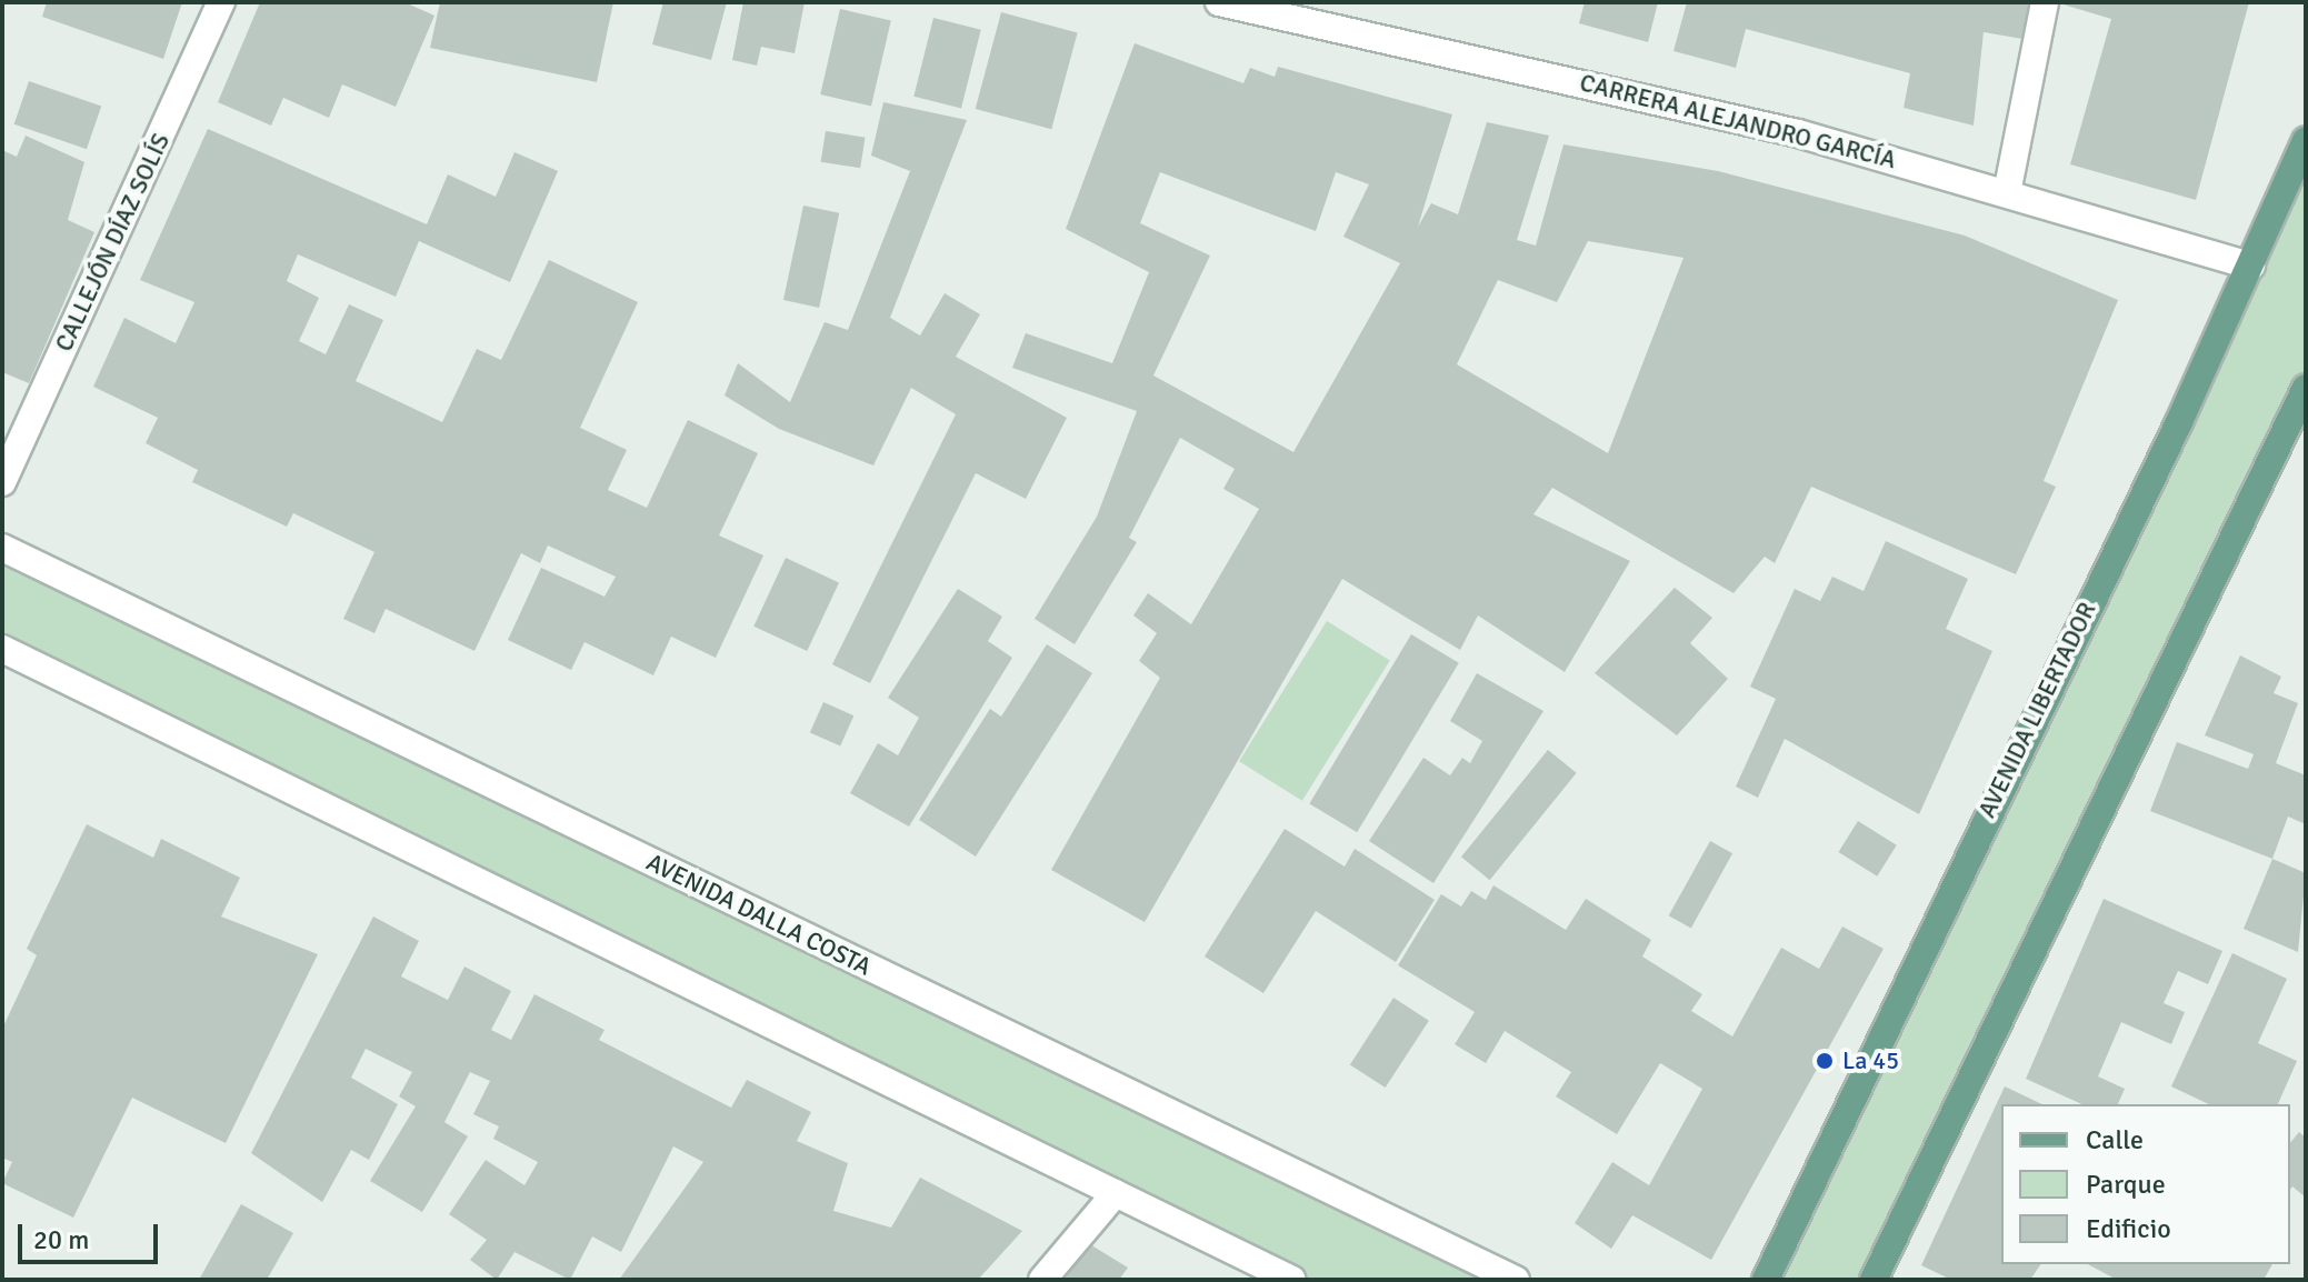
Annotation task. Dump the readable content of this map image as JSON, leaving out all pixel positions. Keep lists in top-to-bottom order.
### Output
{
  "streets": {
    "main road": ["AVENIDA LIBERTADOR"],
    "street": ["CARRERA ALEJANDRO GARCÍA", "CALLEJÓN DÍAZ SOLÍS", "AVENIDA DALLA COSTA"]
  },
  "crossings": [
    ["CARRERA ALEJANDRO GARCÍA", "AVENIDA LIBERTADOR"]
  ],
  "places": ["La 45"],
  "legend": ["Calle", "Parque", "Edificio"],
  "scale_bar": "20 m"
}
